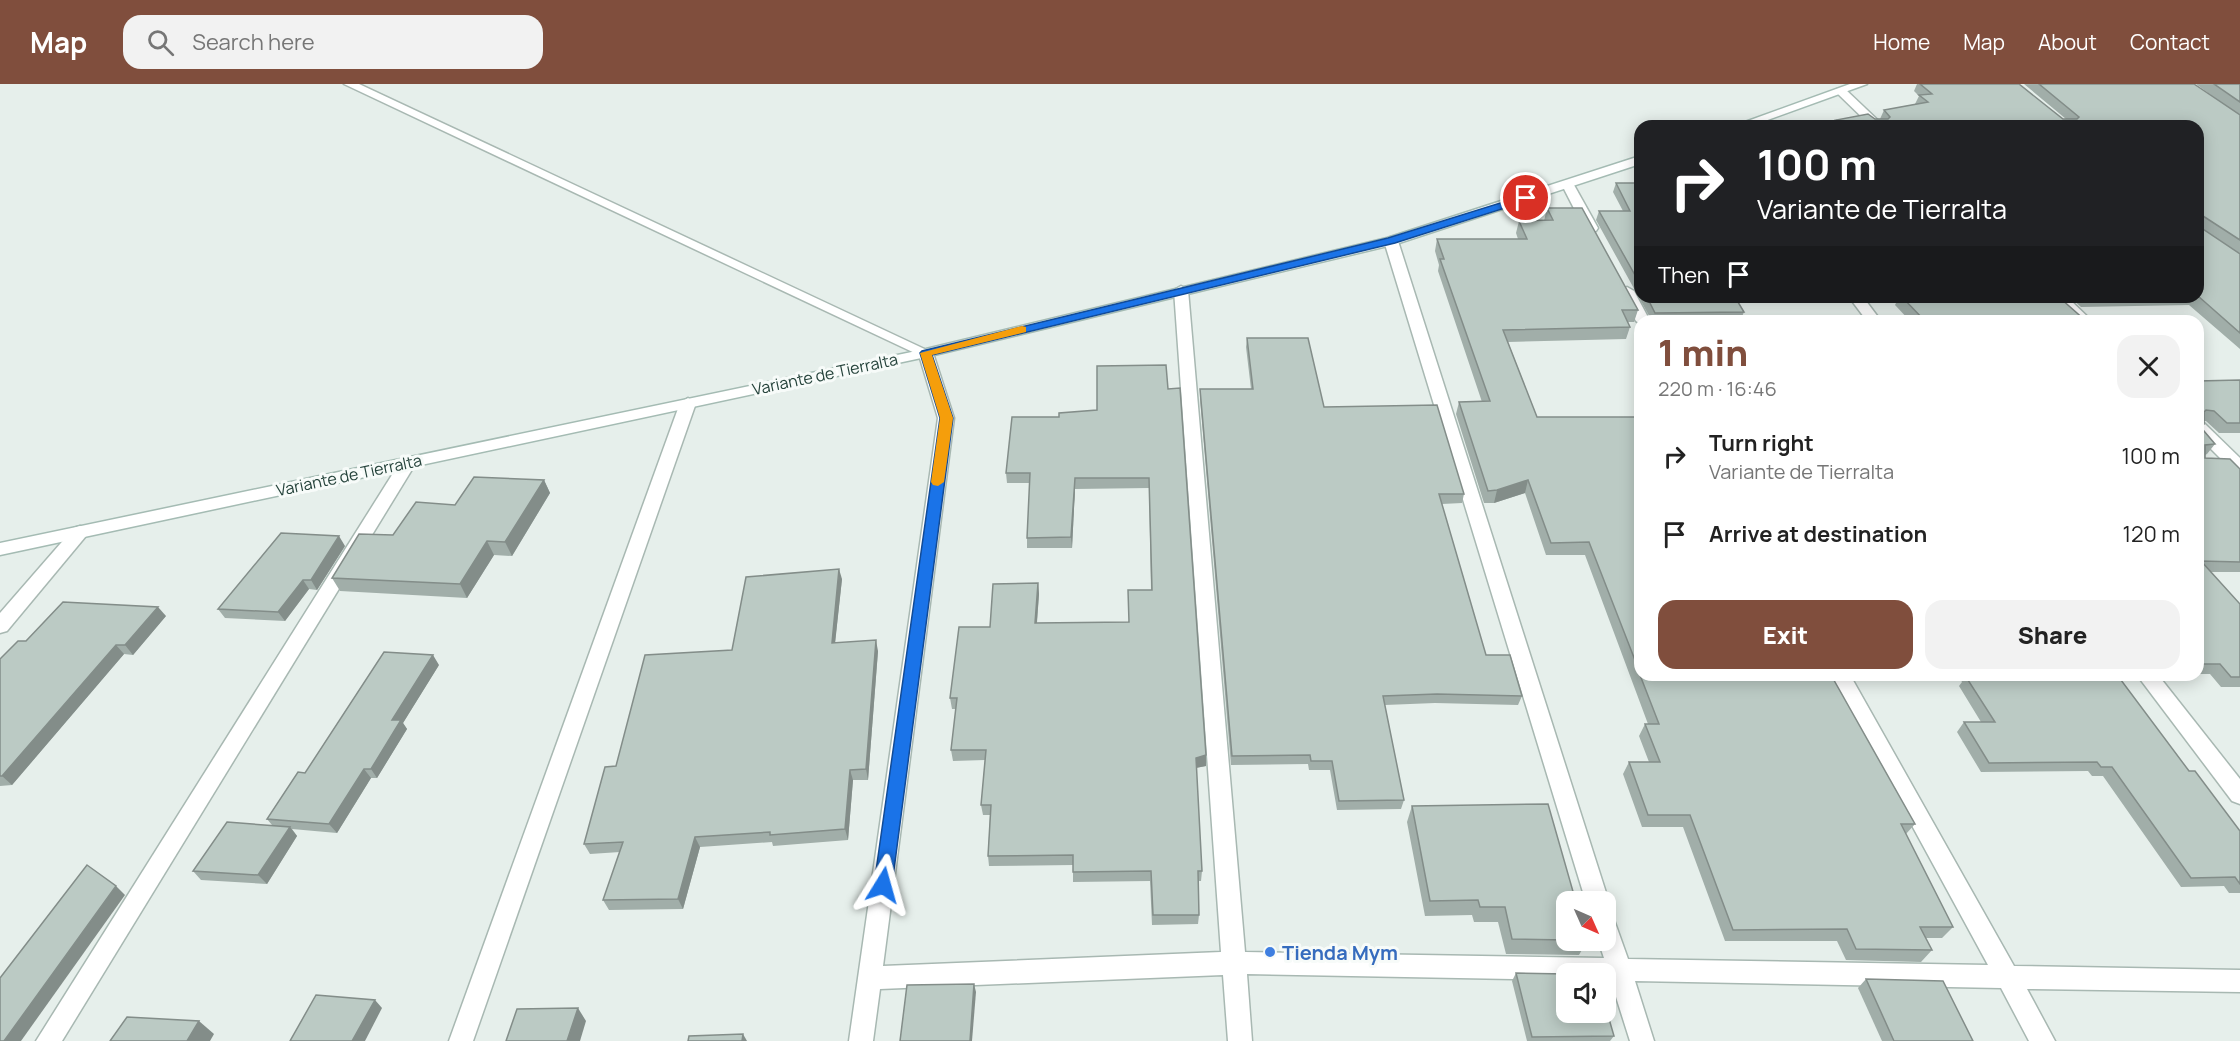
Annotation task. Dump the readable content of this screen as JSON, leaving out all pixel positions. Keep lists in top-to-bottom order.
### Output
{
  "streets": {
    "street": ["Variante de Tierralta"]
  },
  "places": ["Tienda Mym"],
  "north": "bottom right",
  "page": {
    "header": "Map",
    "search": "Search here",
    "nav": [
      "Home",
      "Map",
      "About",
      "Contact"
    ],
    "turn": ["100 m", "Variante de Tierralta"],
    "then": "Then",
    "heading": ["1 min", "220 m · 16:46"],
    "list": [
      {
        "name": "Turn right",
        "note": "Variante de Tierralta",
        "value": "100 m"
      },
      {
        "name": "Arrive at destination",
        "value": "120 m"
      }
    ],
    "buttons": ["Exit", "Share"]
  }
}
